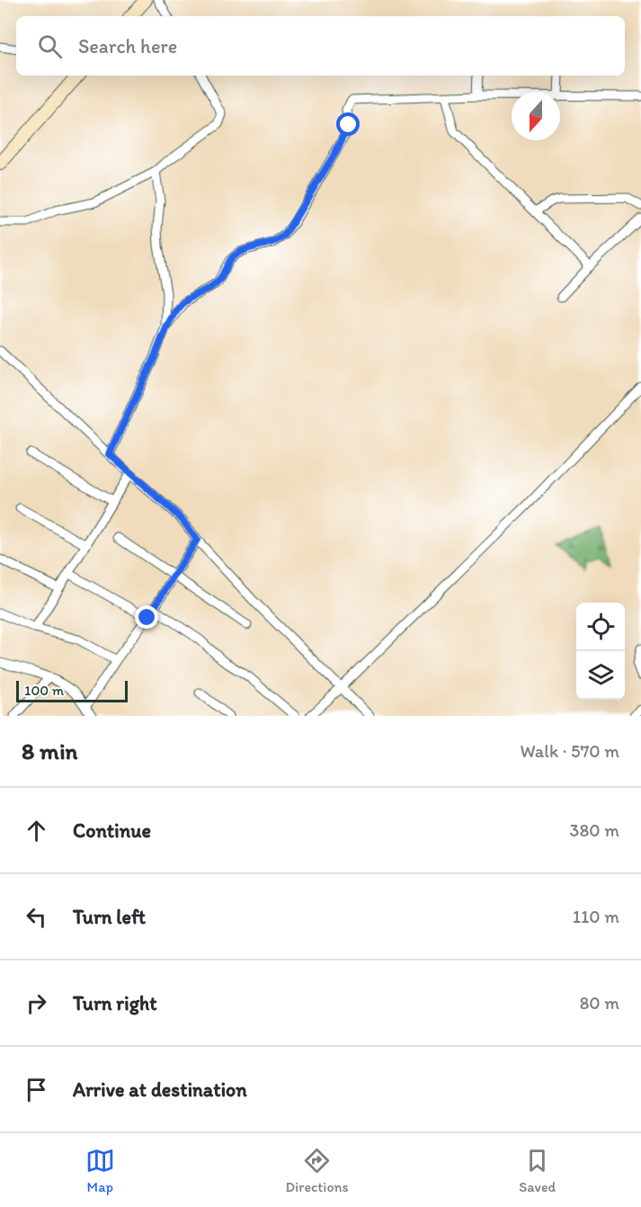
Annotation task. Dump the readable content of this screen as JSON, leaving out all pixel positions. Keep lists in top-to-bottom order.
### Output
{
  "scale_bar": "100 m",
  "north": "bottom",
  "page": {
    "search": "Search here",
    "scale": "100 m",
    "heading": ["8 min", "Walk · 570 m"],
    "list": [
      ["Continue", "380 m"],
      ["Turn left", "110 m"],
      ["Turn right", "80 m"],
      "Arrive at destination"
    ],
    "nav": ["Map", "Directions", "Saved"]
  }
}
